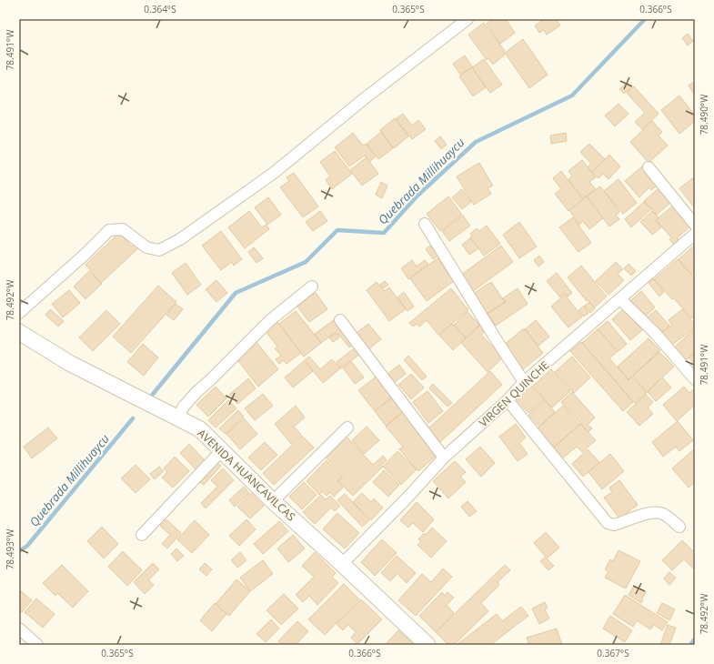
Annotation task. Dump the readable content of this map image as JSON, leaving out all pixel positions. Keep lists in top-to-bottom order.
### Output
{
  "streets": {
    "street": ["VIRGEN QUINCHE", "AVENIDA HUANCAVILCAS"]
  },
  "crossings": [
    ["VIRGEN QUINCHE", "AVENIDA HUANCAVILCAS"]
  ],
  "water": ["Quebrada Millihuaycu"],
  "coordinates": [
    "0.364°S",
    "0.365°S",
    "0.366°S",
    "78.491°W",
    "78.490°W",
    "78.492°W",
    "78.493°W",
    "0.367°S"
  ]
}
